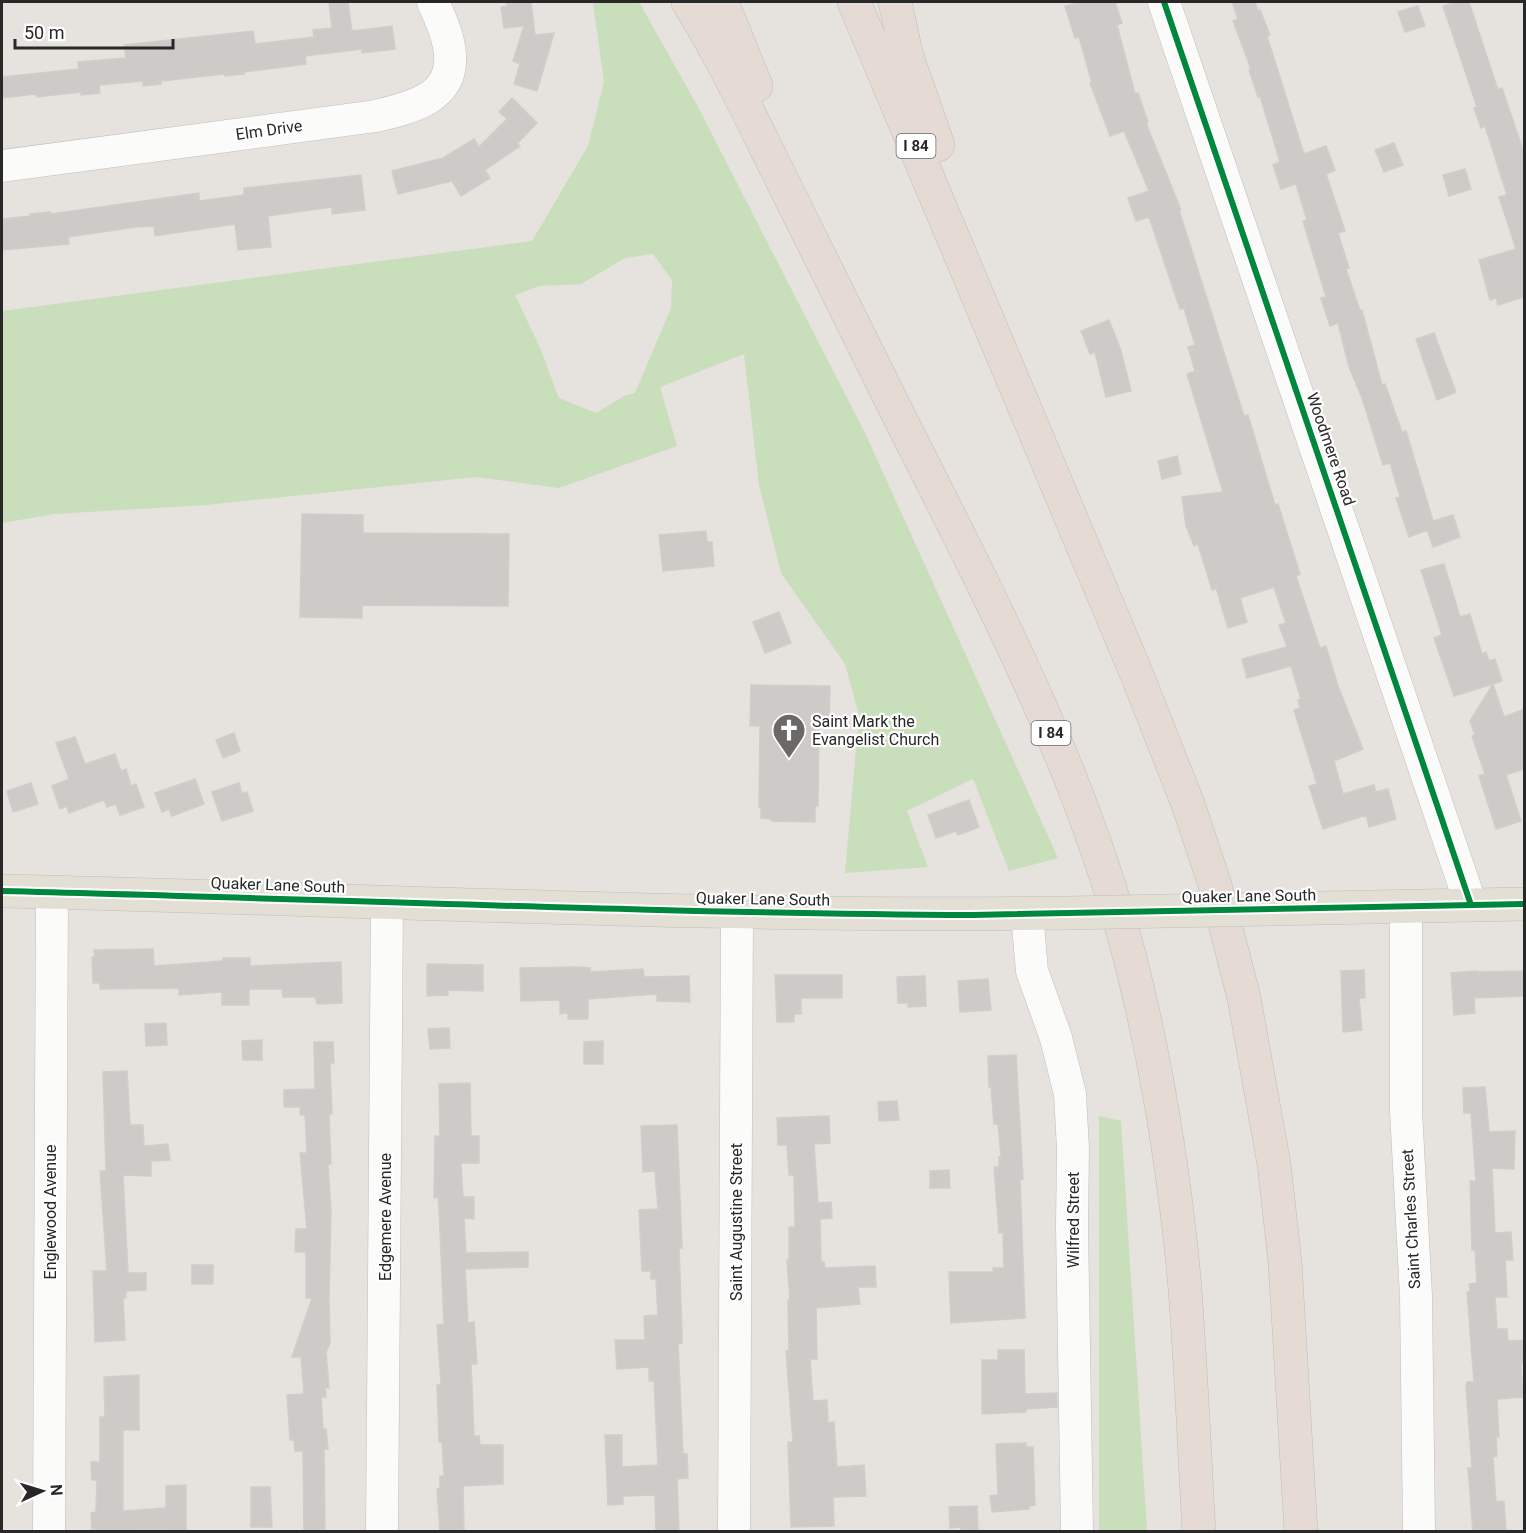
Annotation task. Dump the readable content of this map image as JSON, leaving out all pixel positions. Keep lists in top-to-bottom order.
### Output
{
  "streets": {
    "highway": ["I 84"],
    "main road": ["Quaker Lane South"],
    "street": [
      "Elm Drive",
      "Woodmere Road",
      "Englewood Avenue",
      "Edgemere Avenue",
      "Saint Charles Street",
      "Wilfred Street",
      "Saint Augustine Street"
    ]
  },
  "crossings": [
    ["Woodmere Road", "Quaker Lane South"],
    ["Quaker Lane South", "Englewood Avenue"],
    ["Quaker Lane South", "Edgemere Avenue"],
    ["Quaker Lane South", "Saint Charles Street"],
    ["Quaker Lane South", "Wilfred Street"],
    ["Quaker Lane South", "Saint Augustine Street"]
  ],
  "places": {
    "church": ["Saint Mark the Evangelist Church"]
  },
  "scale_bar": "50 m",
  "north": "right"
}
